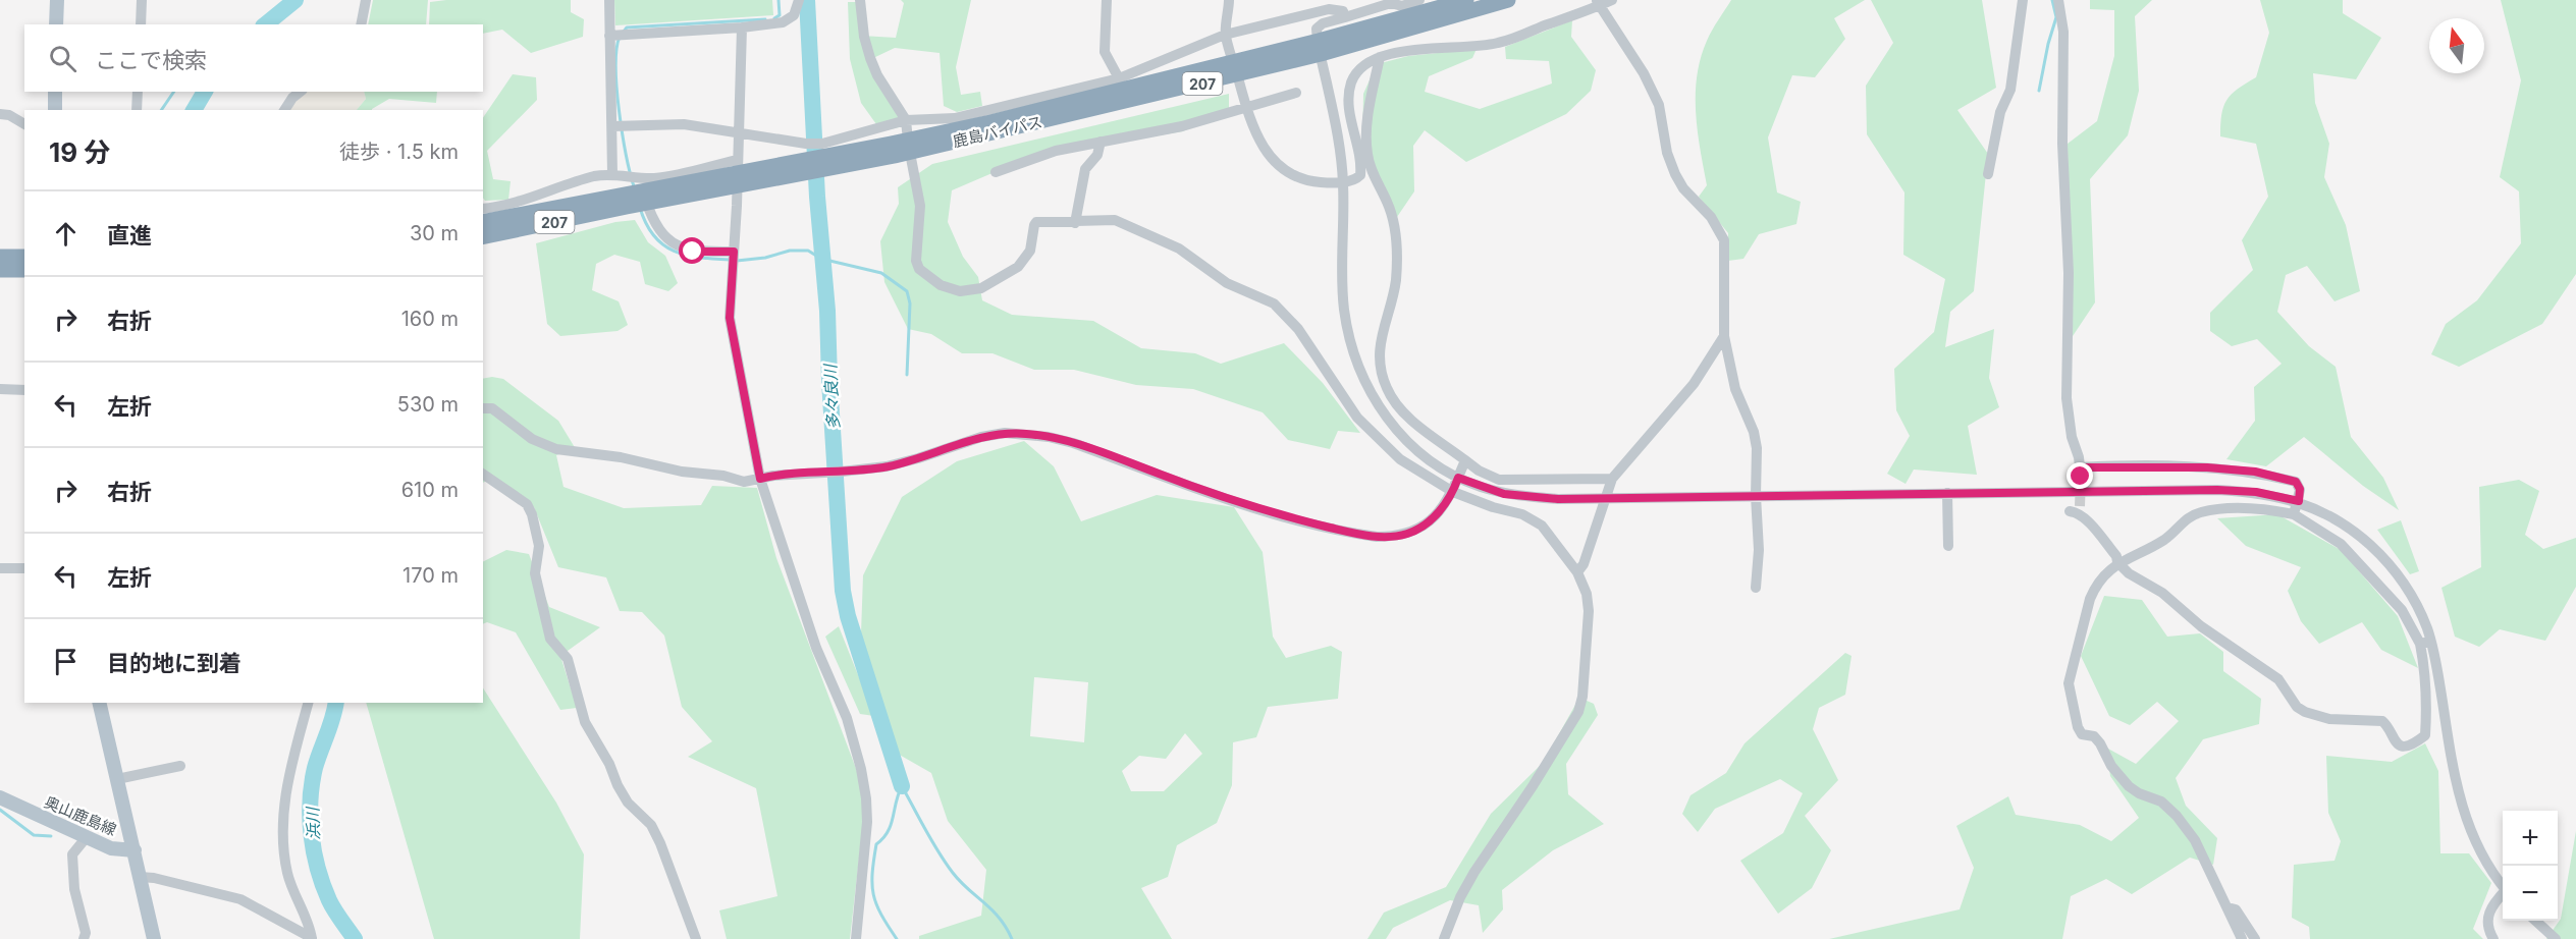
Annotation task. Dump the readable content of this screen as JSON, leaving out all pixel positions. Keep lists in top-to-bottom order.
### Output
{
  "streets": {
    "highway": ["207", "鹿島バイパス"],
    "main road": ["奥山鹿島線"]
  },
  "water": ["多々良川", "浜川"],
  "north": "top",
  "page": {
    "search": "ここで検索",
    "heading": ["19 分", "徒歩 · 1.5 km"],
    "list": [
      ["直進", "30 m"],
      ["右折", "160 m"],
      ["左折", "530 m"],
      ["右折", "610 m"],
      ["左折", "170 m"],
      "目的地に到着"
    ],
    "map_buttons": ["+", "−"]
  }
}
